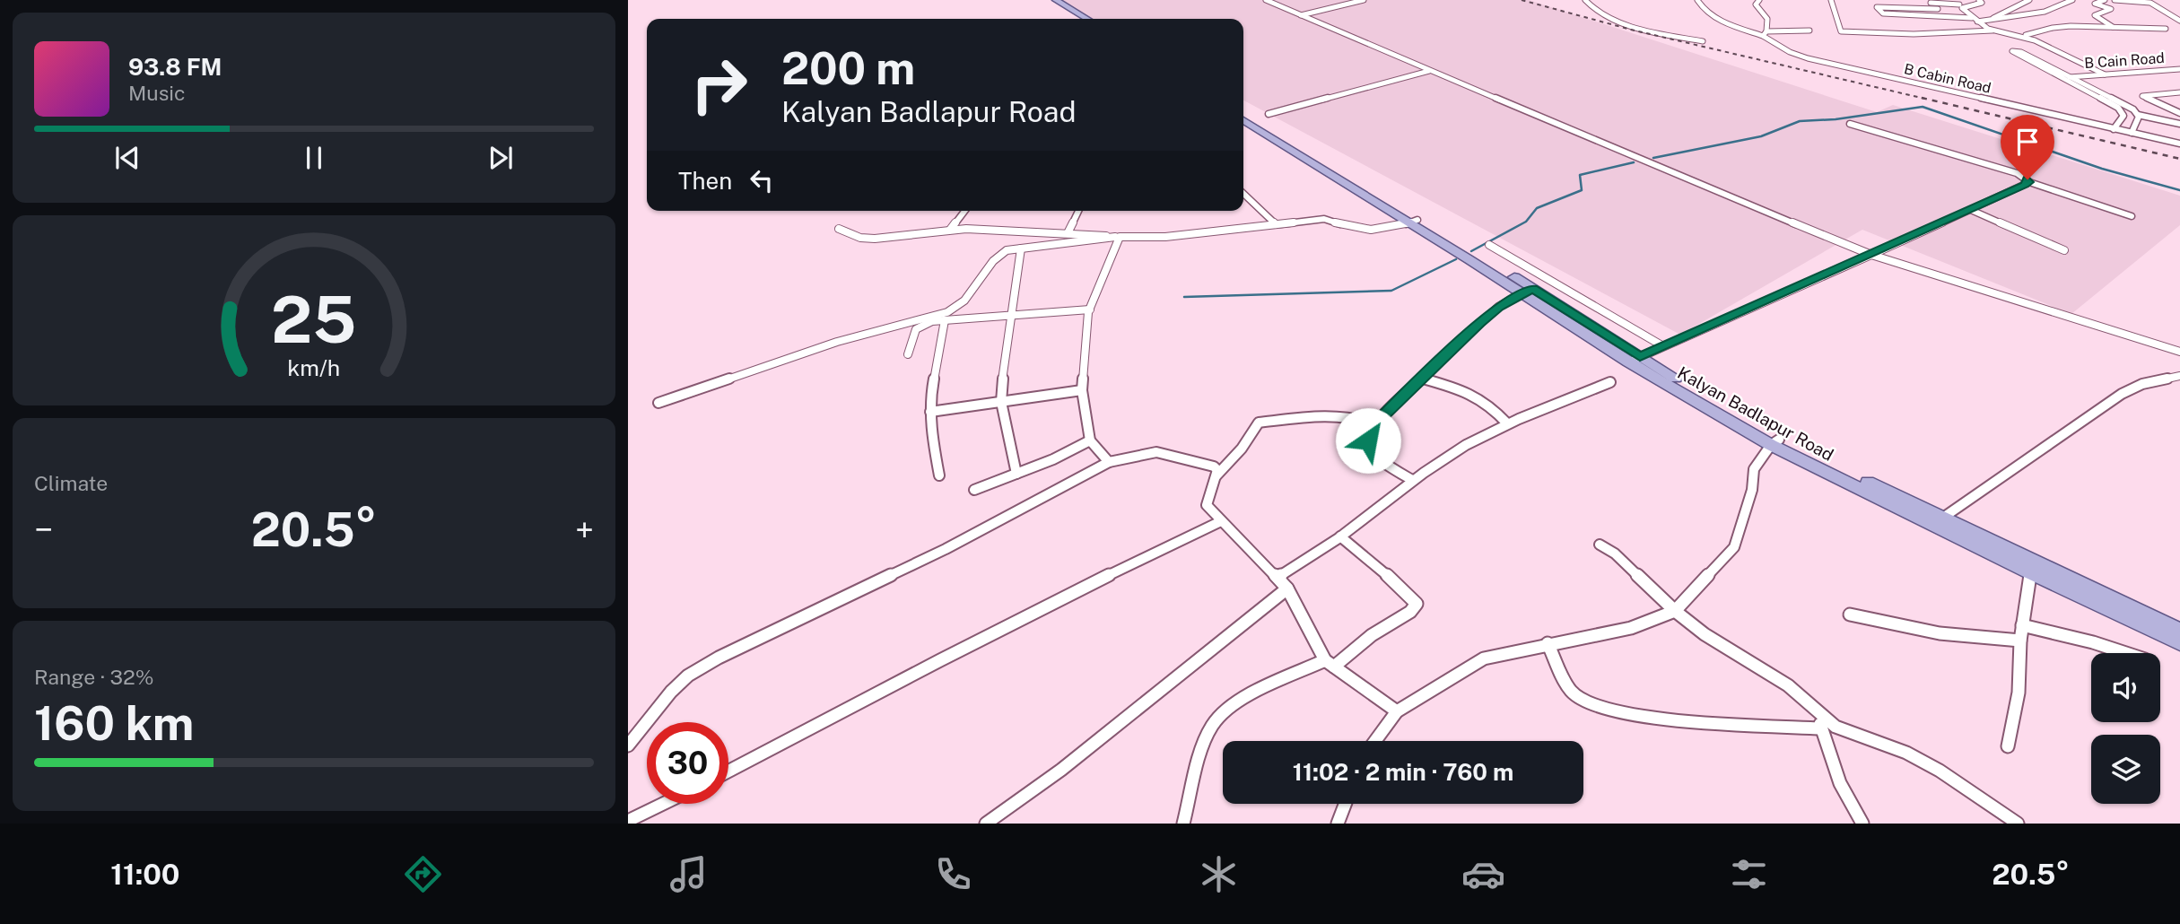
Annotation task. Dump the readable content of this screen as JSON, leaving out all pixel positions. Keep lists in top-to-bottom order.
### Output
{
  "streets": {
    "main road": ["Kalyan Badlapur Road"],
    "street": ["B Cain Road", "B Cabin Road"]
  },
  "crossings": [
    ["B Cain Road", "B Cabin Road"]
  ],
  "page": {
    "turn": ["200 m", "Kalyan Badlapur Road"],
    "song": ["93.8 FM", "Music"],
    "then": "Then",
    "tile": [
      "Climate",
      ["Range · 32%", "160 km"]
    ],
    "heat": ["−", "20.5°", "+"],
    "limit": "30",
    "trip": "11:02 · 2 min · 760 m",
    "tabs": ["11:00", "20.5°"],
    "gauge": ["25", "km/h"]
  }
}
